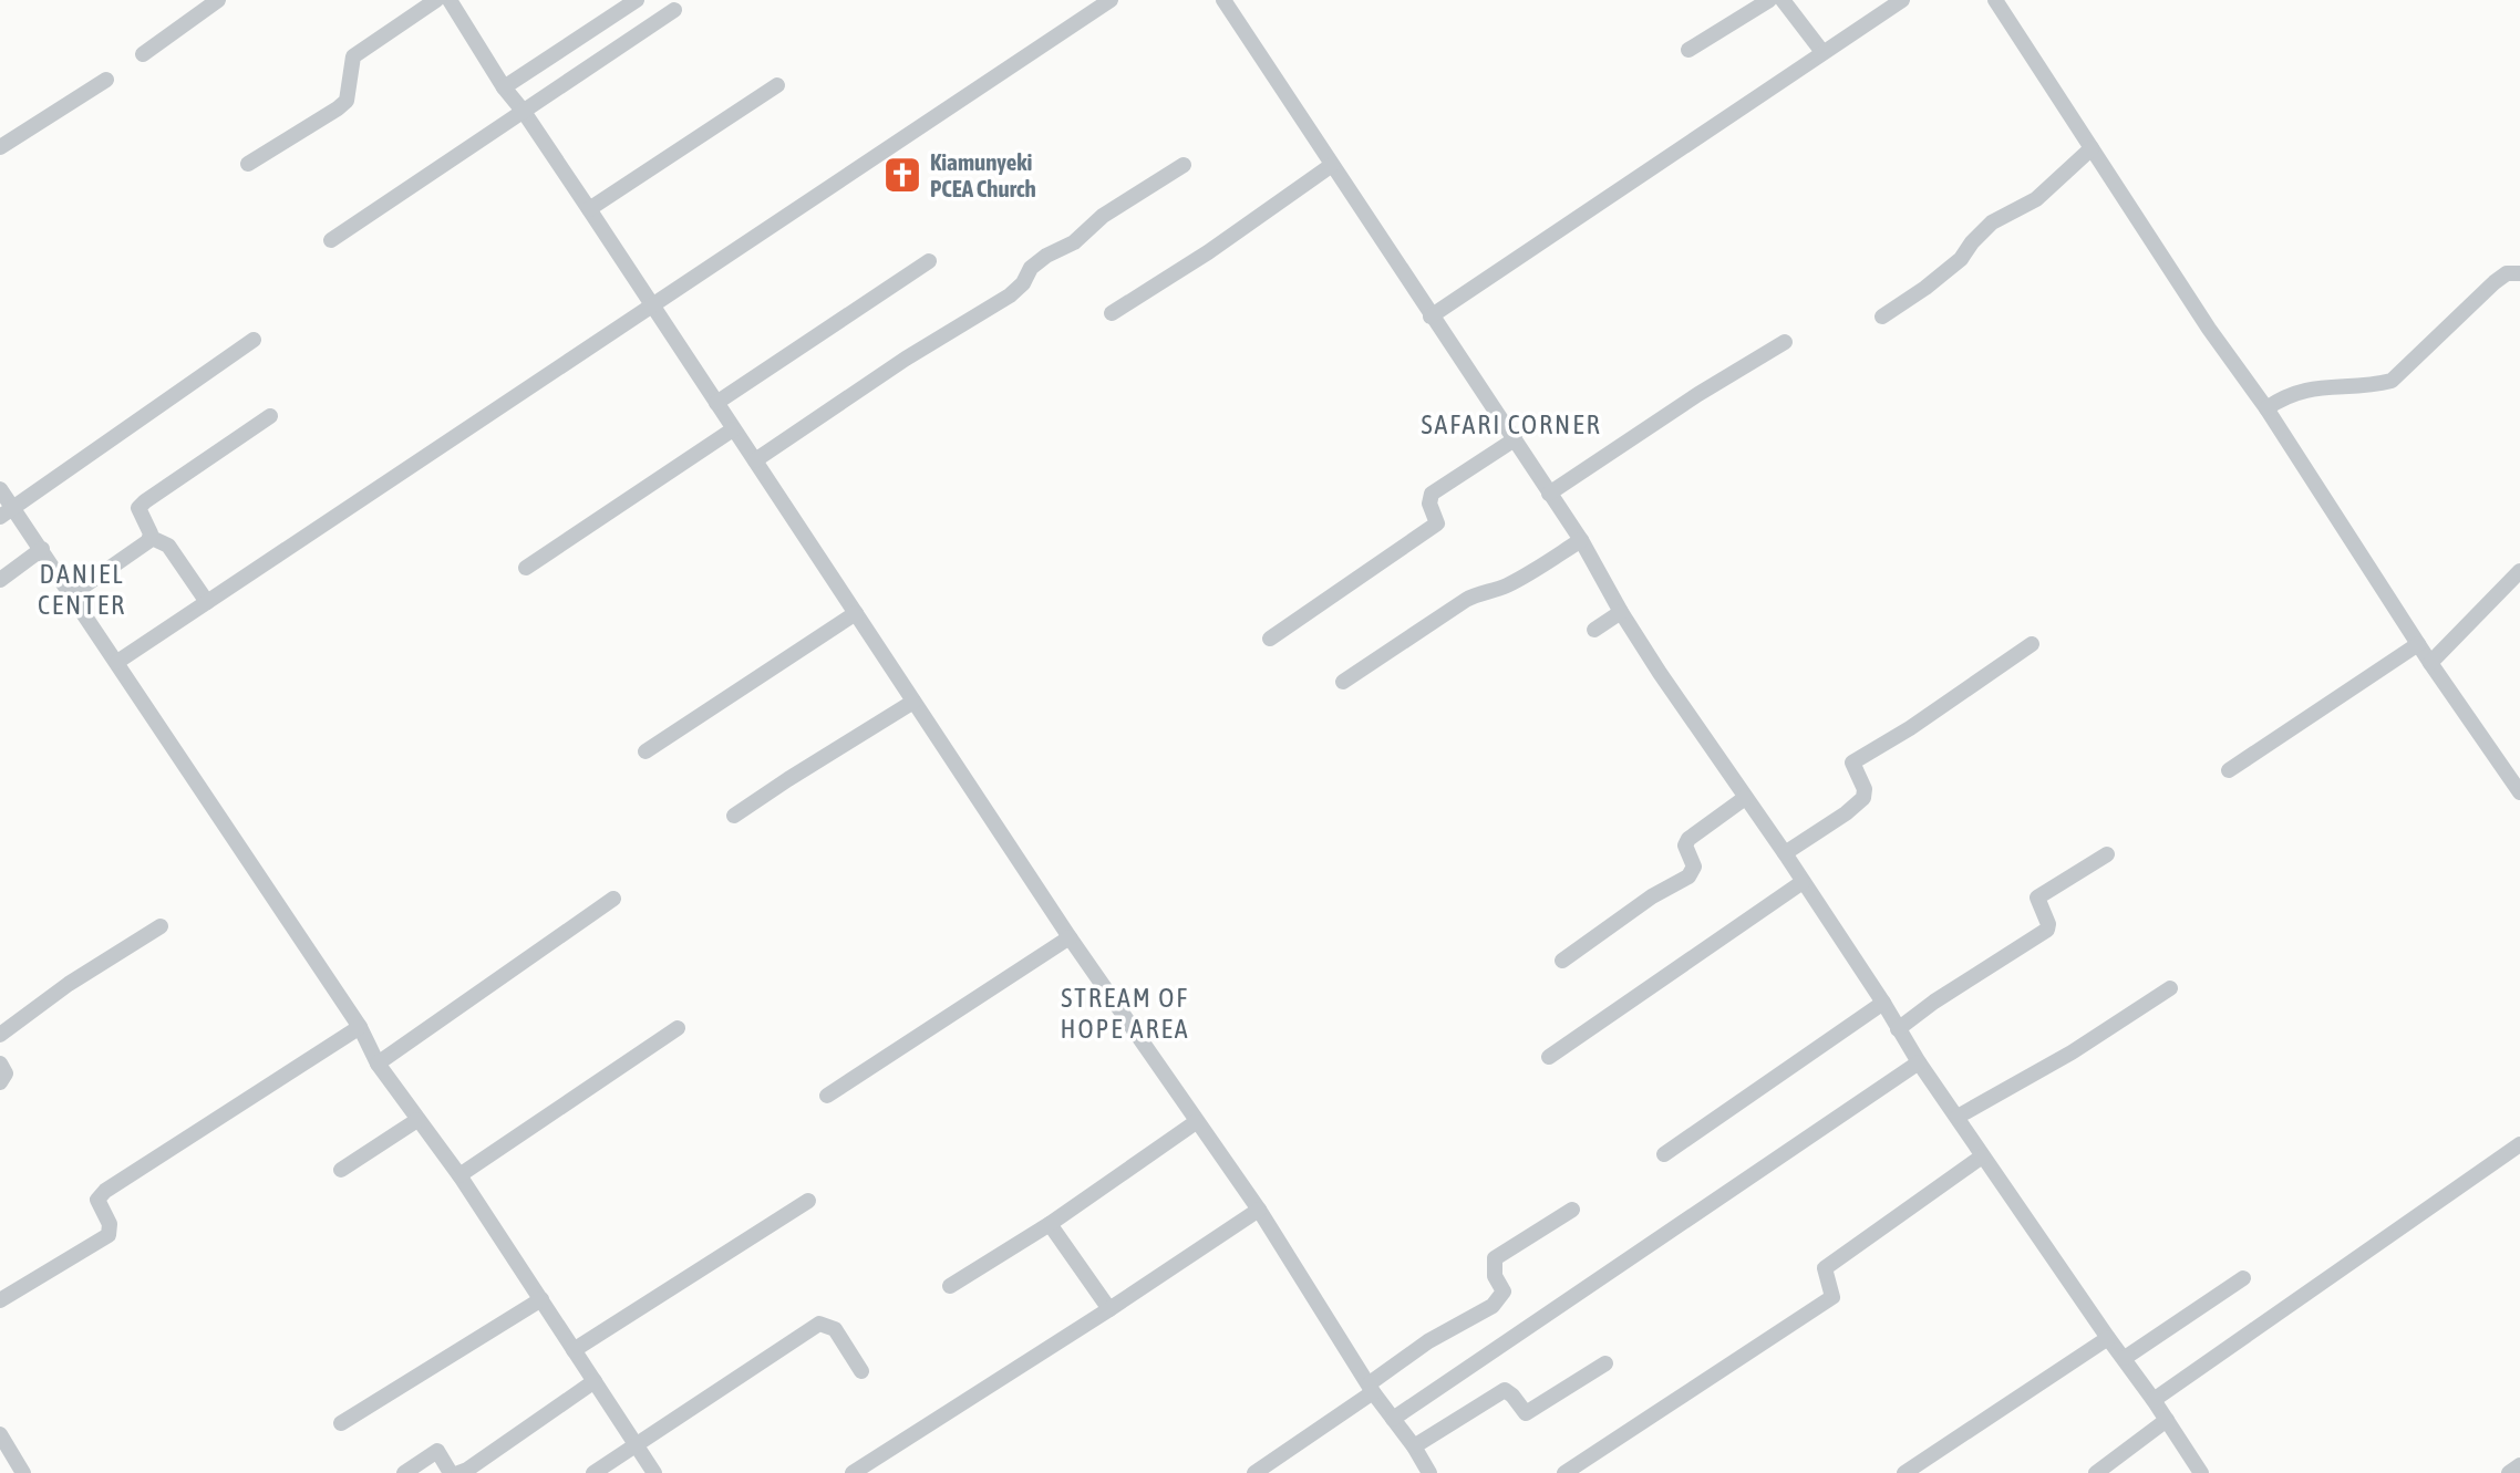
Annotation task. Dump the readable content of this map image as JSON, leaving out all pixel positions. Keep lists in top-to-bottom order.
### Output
{
  "districts": ["SAFARI CORNER", "DANIEL CENTER", "STREAM OF HOPE AREA"],
  "places": {
    "church": ["Kiamunyeki PCEA Church"]
  }
}
